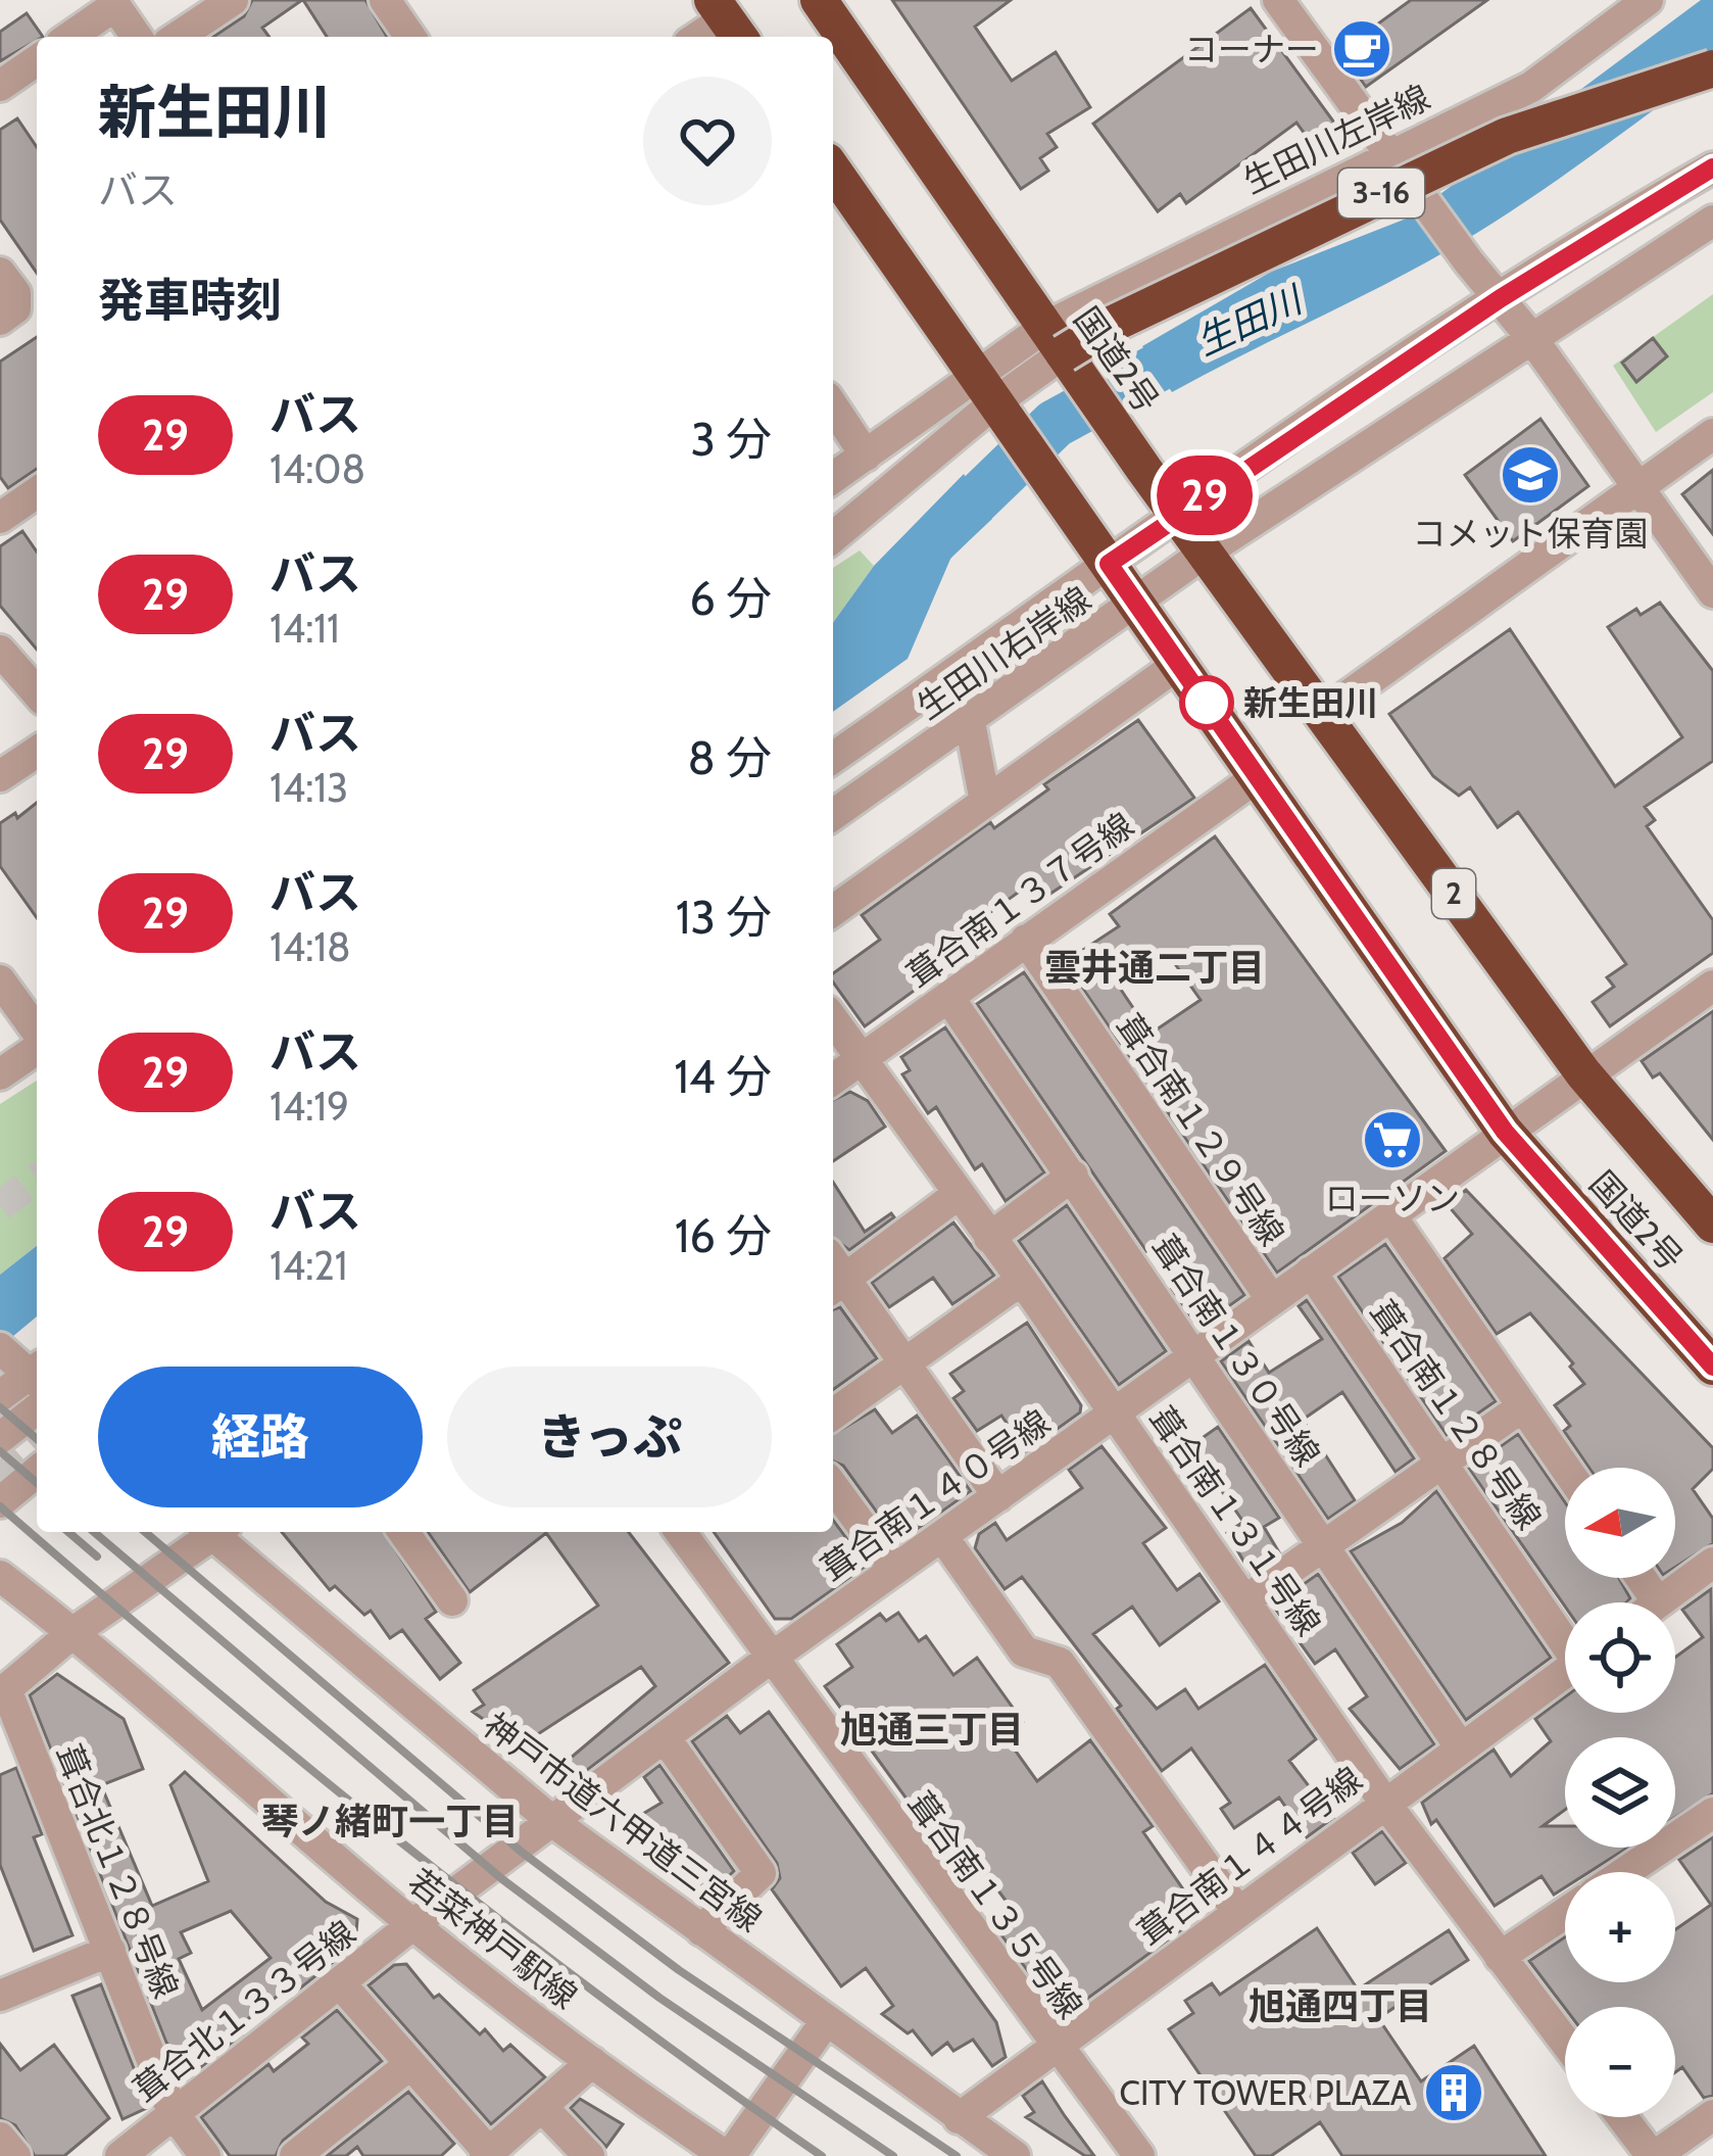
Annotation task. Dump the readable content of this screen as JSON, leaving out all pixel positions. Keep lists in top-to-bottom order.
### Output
{
  "streets": {
    "highway": ["3-16", "国道2号", "2"],
    "street": [
      "生田川左岸線",
      "生田川右岸線",
      "葺合南１３７号線",
      "葺合南１２９号線",
      "葺合南１３０号線",
      "葺合南１２８号線",
      "葺合南１４０号線",
      "葺合南１３１号線",
      "神戸市道六甲道三宮線",
      "葺合南１４４号線",
      "葺合北１２８号線",
      "葺合南１３５号線",
      "若菜神戸駅線",
      "葺合北１３３号線"
    ]
  },
  "crossings": [
    ["生田川左岸線", "3-16"],
    ["生田川左岸線", "国道2号"],
    ["3-16", "国道2号"],
    ["国道2号", "生田川右岸線"],
    ["国道2号", "葺合南１３７号線"],
    ["国道2号", "葺合南１４０号線"],
    ["葺合南１３７号線", "葺合南１２９号線"],
    ["葺合南１３７号線", "葺合南１３０号線"],
    ["葺合南１３７号線", "葺合南１３１号線"],
    ["葺合南１２９号線", "葺合南１４０号線"],
    ["葺合南１３０号線", "葺合南１４０号線"],
    ["葺合南１３０号線", "葺合南１４４号線"],
    ["葺合南１２８号線", "葺合南１４０号線"],
    ["葺合南１４０号線", "葺合南１３１号線"],
    ["葺合南１４０号線", "神戸市道六甲道三宮線"],
    ["葺合南１４０号線", "葺合南１３５号線"],
    ["葺合南１４０号線", "若菜神戸駅線"],
    ["葺合南１４０号線", "葺合北１３３号線"],
    ["葺合南１３１号線", "葺合南１４４号線"],
    ["神戸市道六甲道三宮線", "葺合南１４４号線"],
    ["葺合南１４４号線", "葺合南１３５号線"],
    ["葺合北１２８号線", "若菜神戸駅線"],
    ["葺合北１２８号線", "葺合北１３３号線"],
    ["若菜神戸駅線", "葺合北１３３号線"]
  ],
  "districts": [
    "雲井通二丁目",
    "旭通三丁目",
    "琴ノ緒町一丁目",
    "旭通四丁目"
  ],
  "water": ["生田川"],
  "places": {
    "cafe": ["コーナー"],
    "school or university": ["コメット保育園"],
    "other": ["新生田川"],
    "supermarket": ["ローソン"],
    "building": ["CITY TOWER PLAZA"]
  },
  "lines": ["bus line 29"],
  "north": "left",
  "page": {
    "on_map": "29",
    "heading": [
      ["新生田川", "バス"],
      "発車時刻"
    ],
    "list": [
      {
        "mark": "29",
        "name": "バス",
        "note": "14:08",
        "value": "3 分"
      },
      {
        "mark": "29",
        "name": "バス",
        "note": "14:11",
        "value": "6 分"
      },
      {
        "mark": "29",
        "name": "バス",
        "note": "14:13",
        "value": "8 分"
      },
      {
        "mark": "29",
        "name": "バス",
        "note": "14:18",
        "value": "13 分"
      },
      {
        "mark": "29",
        "name": "バス",
        "note": "14:19",
        "value": "14 分"
      },
      {
        "mark": "29",
        "name": "バス",
        "note": "14:21",
        "value": "16 分"
      }
    ],
    "buttons": ["経路", "きっぷ"],
    "map_buttons": ["+", "−"]
  }
}
